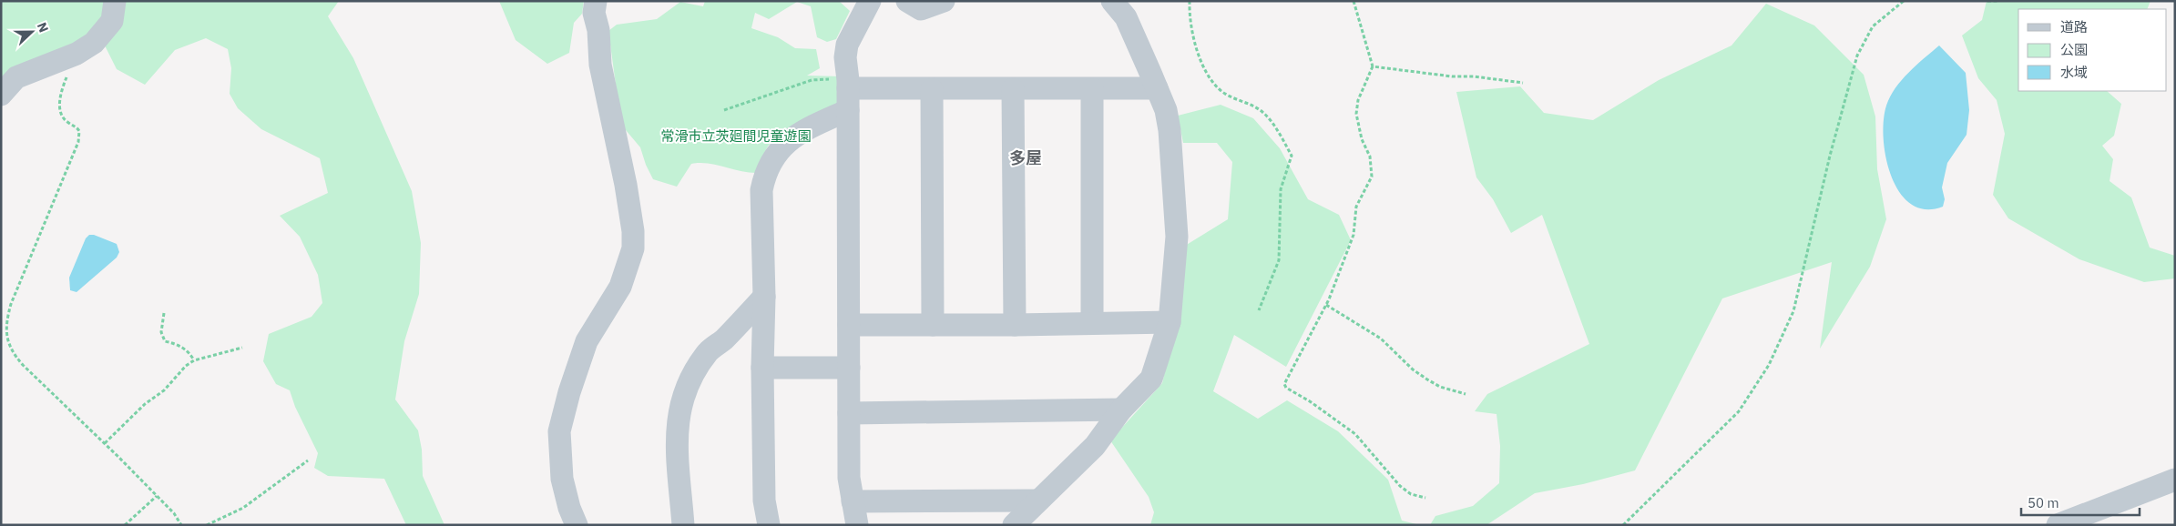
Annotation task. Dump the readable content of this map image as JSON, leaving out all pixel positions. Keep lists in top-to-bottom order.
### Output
{
  "districts": ["多屋"],
  "parks": ["常滑市立茨廻間児童遊園"],
  "legend": ["道路", "公園", "水域"],
  "scale_bar": "50 m",
  "north": "right"
}
